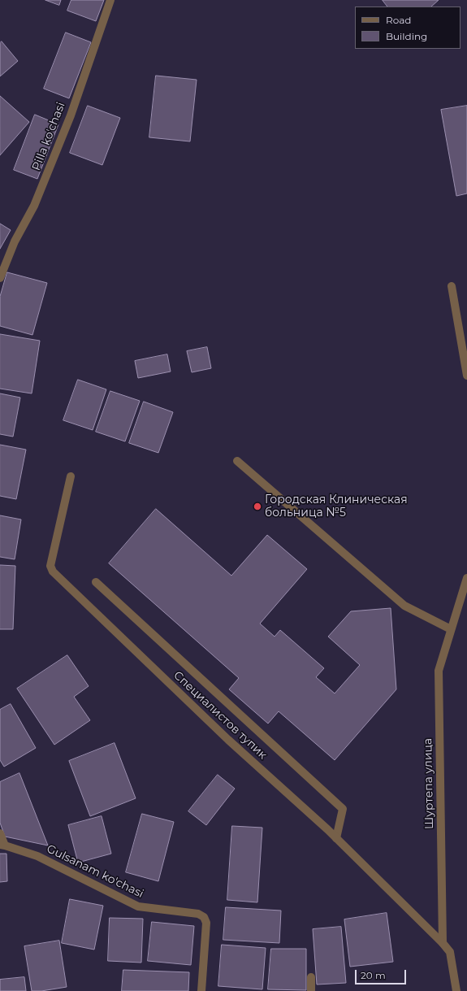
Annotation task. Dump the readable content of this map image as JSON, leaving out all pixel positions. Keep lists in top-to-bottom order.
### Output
{
  "streets": {
    "street": [
      "Pilla ko'chasi",
      "Специалистов тупик",
      "Шуртепа улица",
      "Gulsanam ko'chasi"
    ]
  },
  "crossings": [
    ["Специалистов тупик", "Шуртепа улица"]
  ],
  "places": ["Городская Клиническая больница №5"],
  "legend": ["Road", "Building"],
  "scale_bar": "20 m"
}
